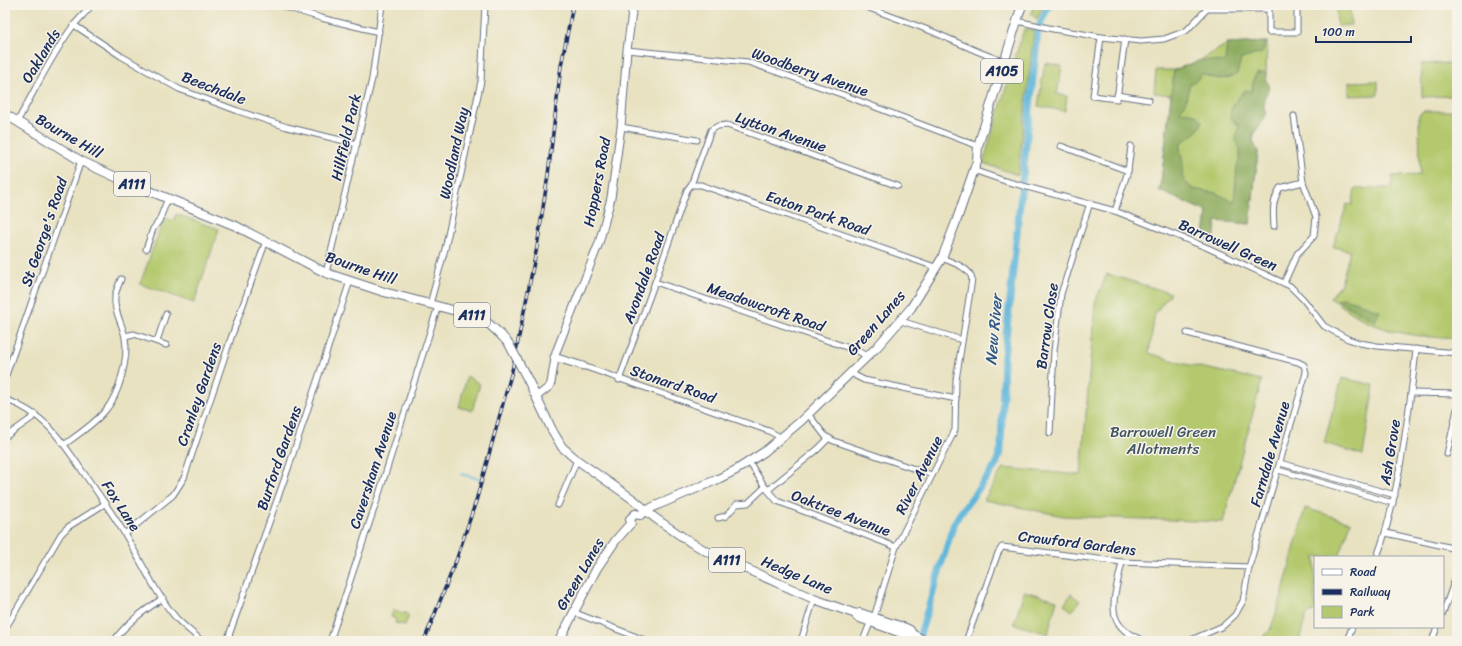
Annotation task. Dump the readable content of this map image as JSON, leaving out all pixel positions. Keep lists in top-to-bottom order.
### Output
{
  "streets": {
    "main road": [
      "A105",
      "Bourne Hill",
      "A111",
      "Green Lanes",
      "Hedge Lane"
    ],
    "street": [
      "Oaklands",
      "Woodberry Avenue",
      "Beechdale",
      "Lytton Avenue",
      "Hillfield Park",
      "Woodland Way",
      "Hoppers Road",
      "Eaton Park Road",
      "St George's Road",
      "Barrowell Green",
      "Avondale Road",
      "Meadowcroft Road",
      "Barrow Close",
      "Stonard Road",
      "Cranley Gardens",
      "Ash Grove",
      "Farndale Avenue",
      "Burford Gardens",
      "Caversham Avenue",
      "River Avenue",
      "Fox Lane",
      "Oaktree Avenue",
      "Crawford Gardens"
    ]
  },
  "crossings": [
    ["Oaklands", "Beechdale"],
    ["Oaklands", "Bourne Hill"],
    ["Woodberry Avenue", "Hoppers Road"],
    ["Woodberry Avenue", "Green Lanes"],
    ["Beechdale", "Hillfield Park"],
    ["Lytton Avenue", "Eaton Park Road"],
    ["Lytton Avenue", "Avondale Road"],
    ["Bourne Hill", "Hillfield Park"],
    ["Bourne Hill", "Woodland Way"],
    ["Bourne Hill", "Hoppers Road"],
    ["Bourne Hill", "St George's Road"],
    ["Bourne Hill", "Green Lanes"],
    ["Bourne Hill", "Cranley Gardens"],
    ["Bourne Hill", "Burford Gardens"],
    ["Bourne Hill", "Caversham Avenue"],
    ["Bourne Hill", "Hedge Lane"],
    ["Woodland Way", "Caversham Avenue"],
    ["Hoppers Road", "Stonard Road"],
    ["Eaton Park Road", "Avondale Road"],
    ["Eaton Park Road", "Green Lanes"],
    ["Barrowell Green", "Green Lanes"],
    ["Barrowell Green", "Barrow Close"],
    ["Barrowell Green", "Ash Grove"],
    ["Avondale Road", "Meadowcroft Road"],
    ["Avondale Road", "Stonard Road"],
    ["Meadowcroft Road", "Green Lanes"],
    ["Green Lanes", "Stonard Road"],
    ["Green Lanes", "River Avenue"],
    ["Green Lanes", "Oaktree Avenue"],
    ["Green Lanes", "Hedge Lane"],
    ["Cranley Gardens", "Fox Lane"],
    ["Farndale Avenue", "Crawford Gardens"],
    ["River Avenue", "Oaktree Avenue"],
    ["River Avenue", "Hedge Lane"]
  ],
  "water": ["New River"],
  "parks": ["Barrowell Green Allotments"],
  "legend": ["Road", "Railway", "Park"],
  "scale_bar": "100 m"
}
